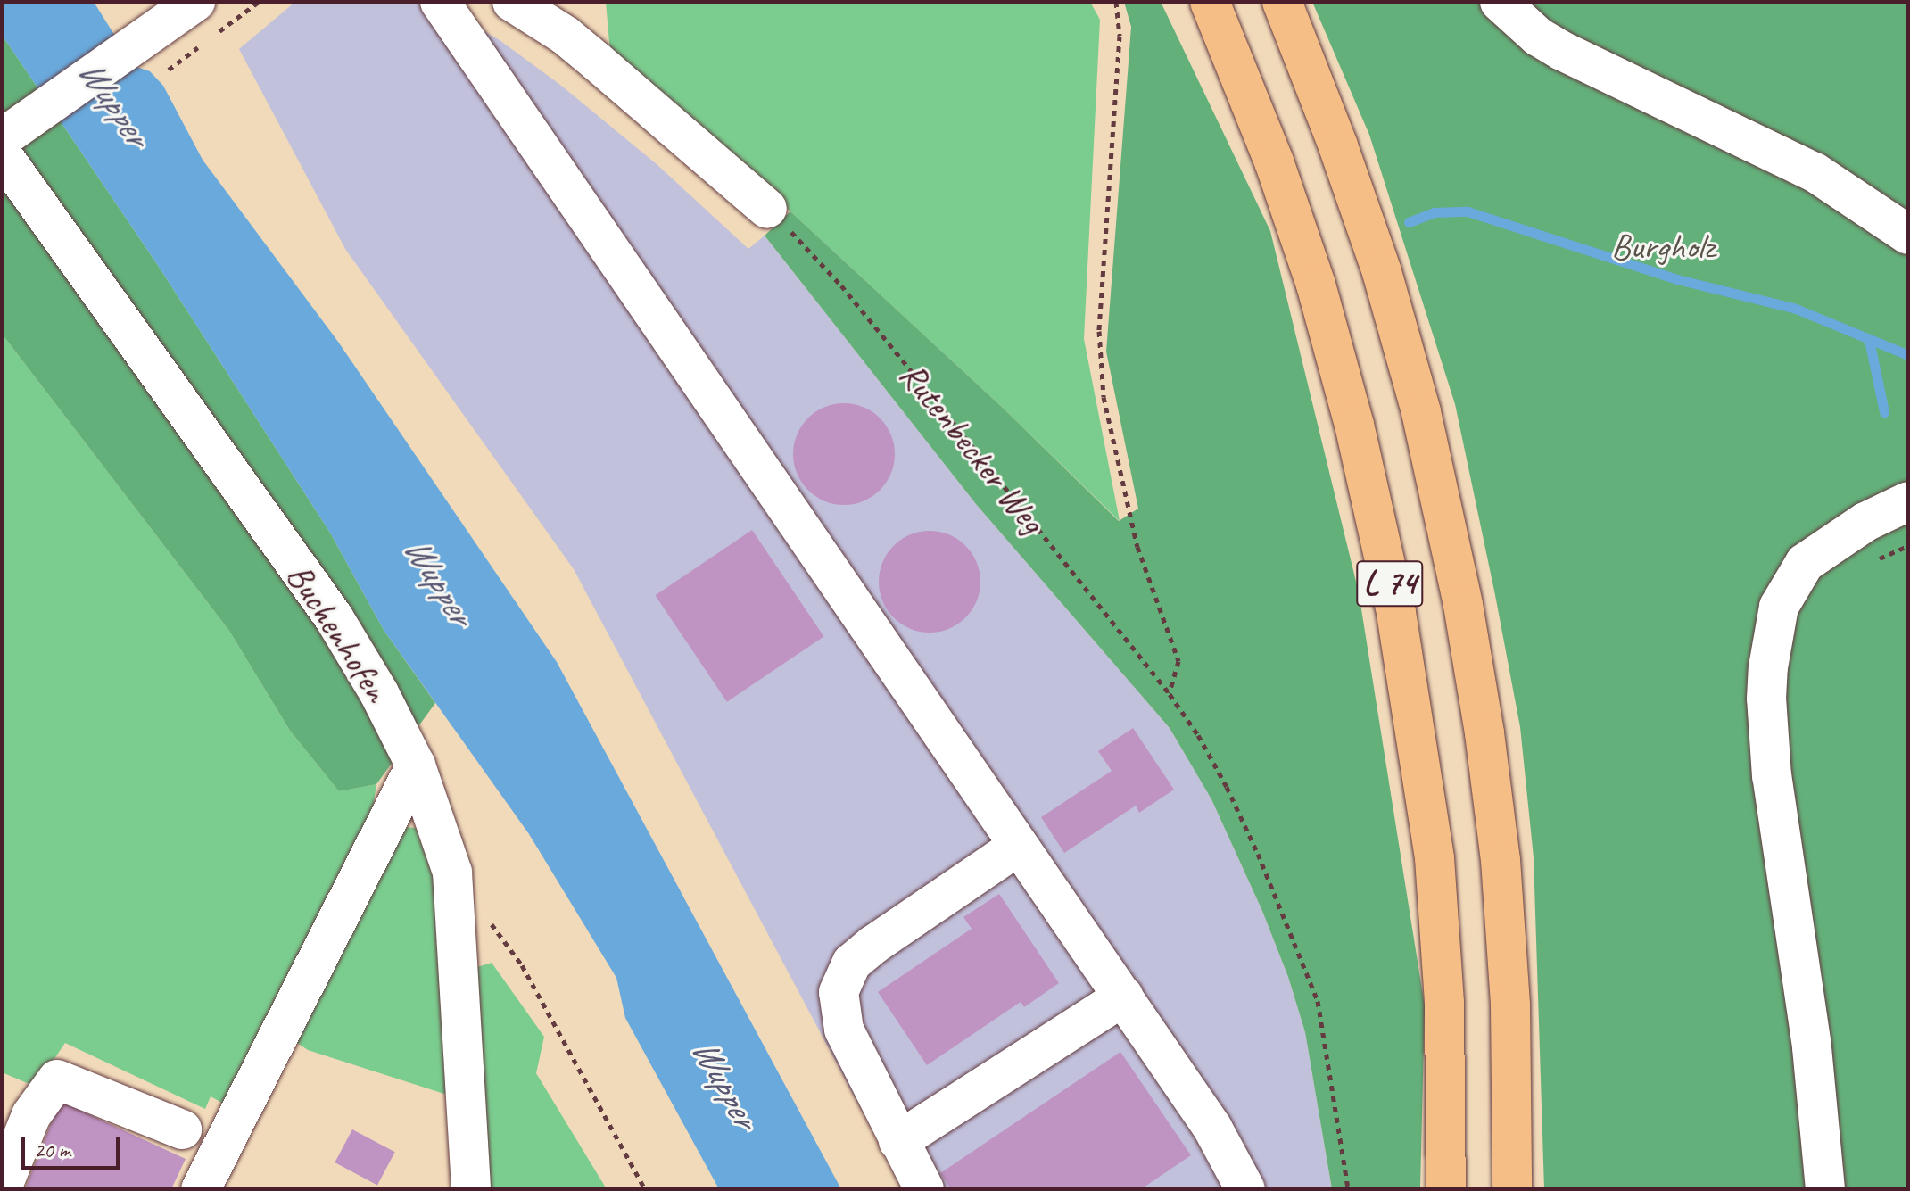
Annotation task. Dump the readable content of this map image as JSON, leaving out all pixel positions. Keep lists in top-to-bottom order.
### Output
{
  "streets": {
    "highway": ["L 74"],
    "lane": ["Buchenhofen"],
    "path": ["Rutenbecker Weg"]
  },
  "water": ["Wupper"],
  "parks": ["Burgholz"],
  "scale_bar": "20 m"
}
